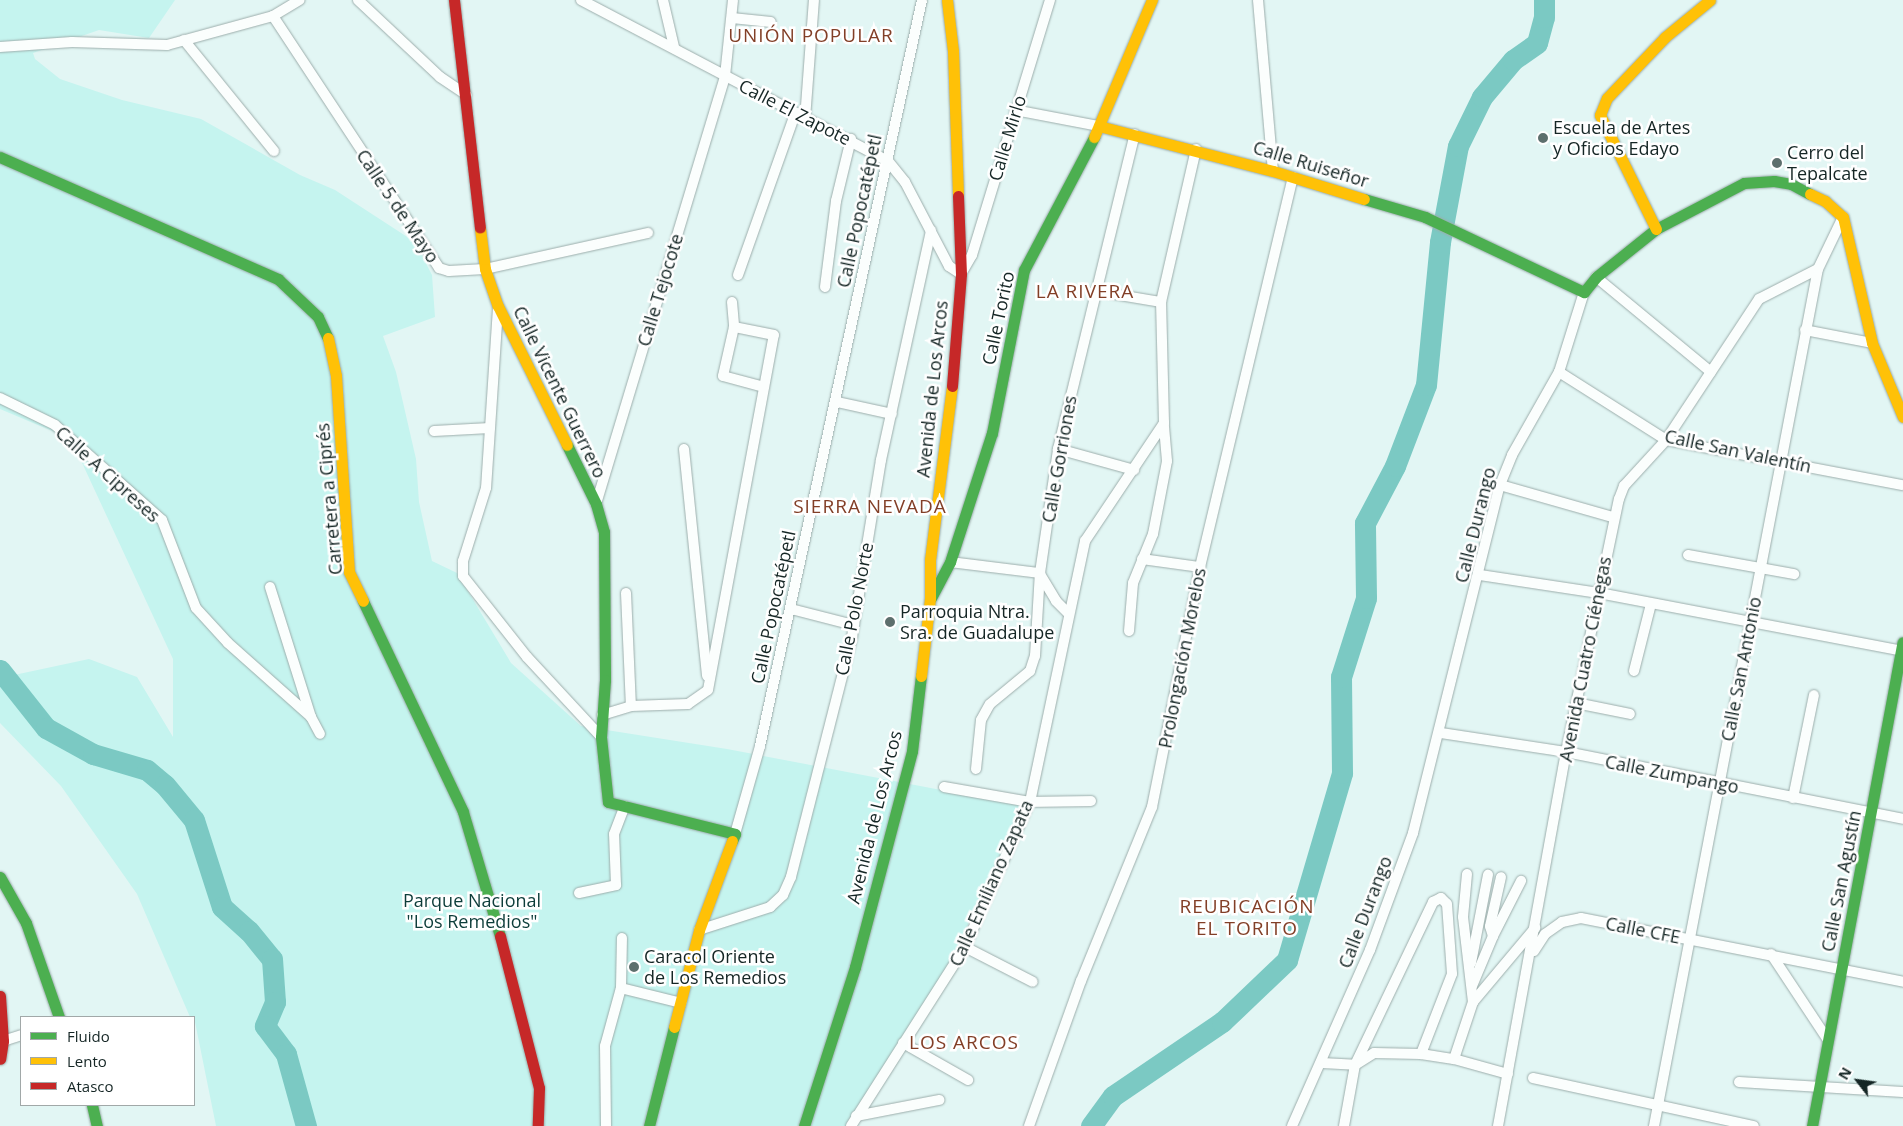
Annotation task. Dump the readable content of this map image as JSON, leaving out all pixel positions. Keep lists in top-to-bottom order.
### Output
{
  "streets": {
    "main road": [
      "Calle Ruiseñor",
      "Calle Popocatépetl",
      "Calle Torito",
      "Avenida de Los Arcos",
      "Calle Vicente Guerrero",
      "Carretera a Ciprés",
      "Calle Durango",
      "Calle San Agustín"
    ],
    "street": [
      "Calle El Zapote",
      "Calle Mirlo",
      "Calle 5 de Mayo",
      "Calle Tejocote",
      "Calle San Valentín",
      "Calle Gorriones",
      "Calle A Cipreses",
      "Calle Polo Norte",
      "Prolongación Morelos",
      "Avenida Cuatro Ciénegas",
      "Calle San Antonio",
      "Calle Zumpango",
      "Calle Emiliano Zapata",
      "Calle CFE"
    ]
  },
  "crossings": [
    ["Calle El Zapote", "Calle Mirlo"],
    ["Calle El Zapote", "Calle Popocatépetl"],
    ["Calle El Zapote", "Calle Tejocote"],
    ["Calle El Zapote", "Avenida de Los Arcos"],
    ["Calle El Zapote", "Calle Polo Norte"],
    ["Calle Mirlo", "Calle Ruiseñor"],
    ["Calle Mirlo", "Avenida de Los Arcos"],
    ["Calle Ruiseñor", "Calle Torito"],
    ["Calle Ruiseñor", "Calle Gorriones"],
    ["Calle Ruiseñor", "Calle Durango"],
    ["Calle Ruiseñor", "Prolongación Morelos"],
    ["Calle 5 de Mayo", "Calle Vicente Guerrero"],
    ["Calle Popocatépetl", "Calle Polo Norte"],
    ["Calle Tejocote", "Calle Vicente Guerrero"],
    ["Calle Torito", "Avenida de Los Arcos"],
    ["Calle San Valentín", "Calle Durango"],
    ["Calle San Valentín", "Avenida Cuatro Ciénegas"],
    ["Calle San Valentín", "Calle San Antonio"],
    ["Calle Durango", "Calle San Antonio"],
    ["Calle Durango", "Calle Zumpango"],
    ["Avenida Cuatro Ciénegas", "Calle San Antonio"],
    ["Avenida Cuatro Ciénegas", "Calle Zumpango"],
    ["Avenida Cuatro Ciénegas", "Calle CFE"],
    ["Calle San Antonio", "Calle Zumpango"],
    ["Calle San Antonio", "Calle CFE"],
    ["Calle Zumpango", "Calle San Agustín"],
    ["Calle San Agustín", "Calle CFE"]
  ],
  "districts": [
    "UNIÓN POPULAR",
    "LA RIVERA",
    "SIERRA NEVADA",
    "REUBICACIÓN EL TORITO",
    "LOS ARCOS"
  ],
  "parks": ["Parque Nacional \"Los Remedios\""],
  "places": [
    "Escuela de Artes y Oficios Edayo",
    "Cerro del Tepalcate",
    "Parroquia Ntra. Sra. de Guadalupe",
    "Caracol Oriente de Los Remedios"
  ],
  "legend": ["Fluido", "Lento", "Atasco"],
  "north": "top left"
}
